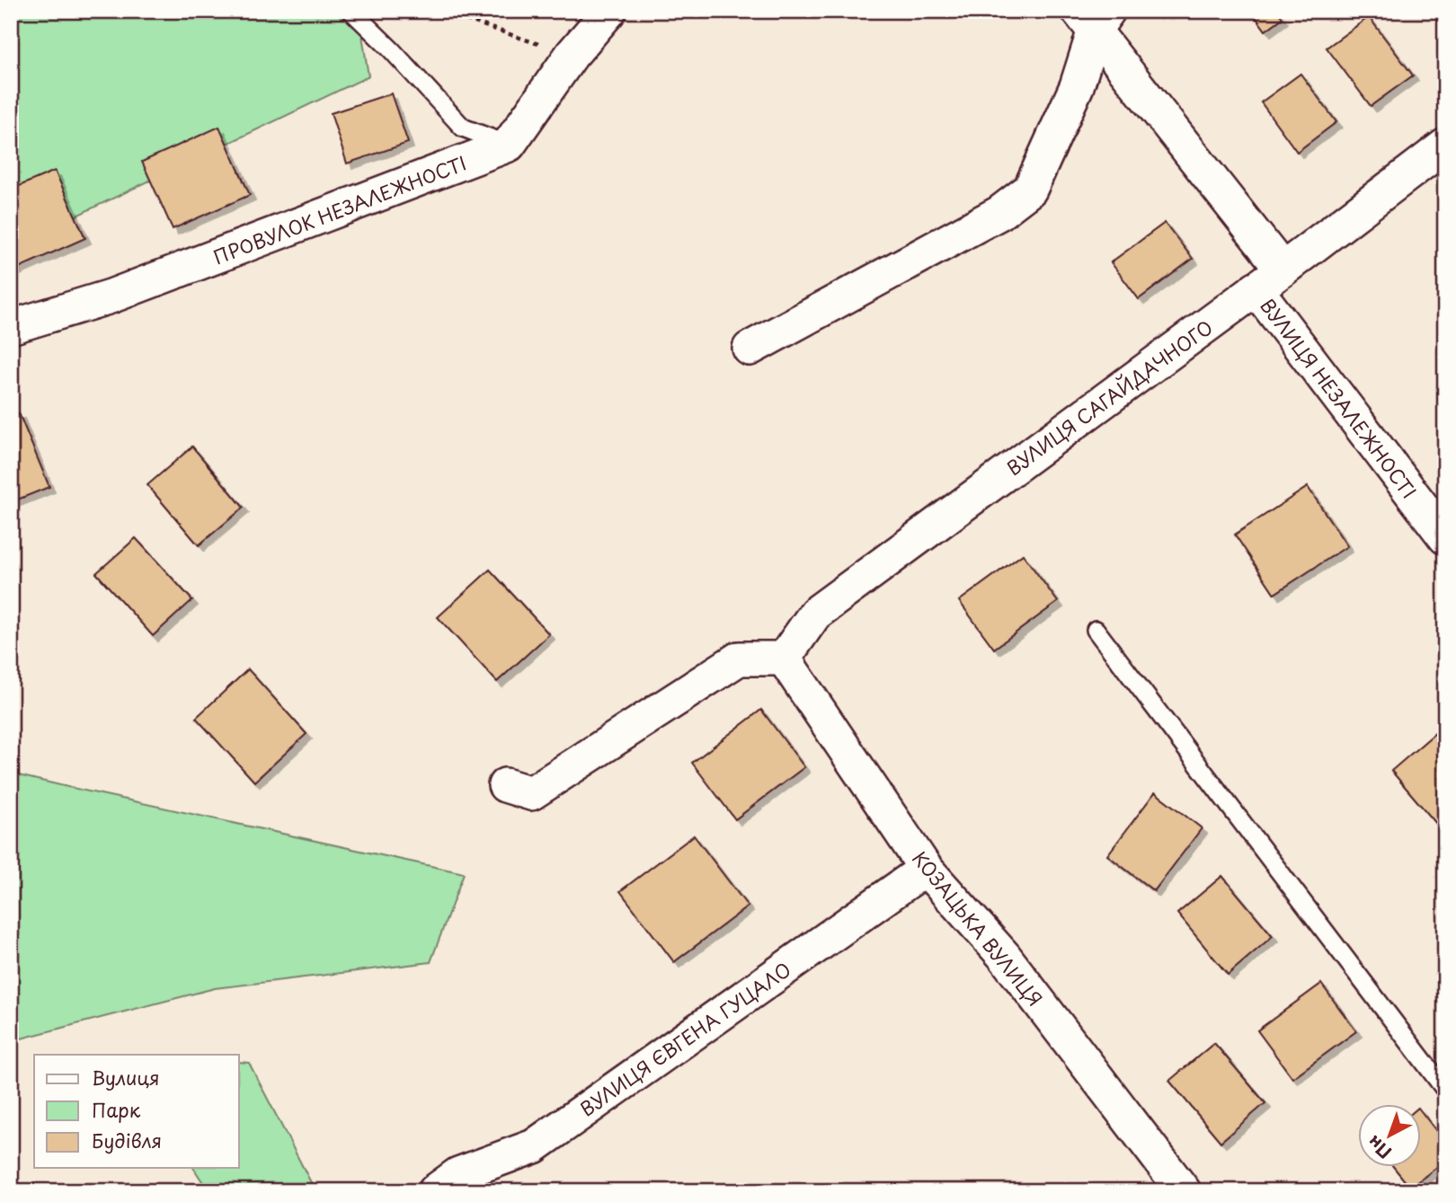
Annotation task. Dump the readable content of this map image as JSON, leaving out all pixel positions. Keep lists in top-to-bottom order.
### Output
{
  "streets": {
    "street": [
      "ПРОВУЛОК НЕЗАЛЕЖНОСТІ",
      "ВУЛИЦЯ САГАЙДАЧНОГО",
      "ВУЛИЦЯ НЕЗАЛЕЖНОСТІ",
      "КОЗАЦЬКА ВУЛИЦЯ",
      "ВУЛИЦЯ ЄВГЕНА ГУЦАЛО"
    ]
  },
  "crossings": [
    ["ВУЛИЦЯ САГАЙДАЧНОГО", "ВУЛИЦЯ НЕЗАЛЕЖНОСТІ"],
    ["ВУЛИЦЯ САГАЙДАЧНОГО", "КОЗАЦЬКА ВУЛИЦЯ"],
    ["КОЗАЦЬКА ВУЛИЦЯ", "ВУЛИЦЯ ЄВГЕНА ГУЦАЛО"]
  ],
  "legend": ["Вулиця", "Парк", "Будівля"],
  "north": "bottom left"
}
